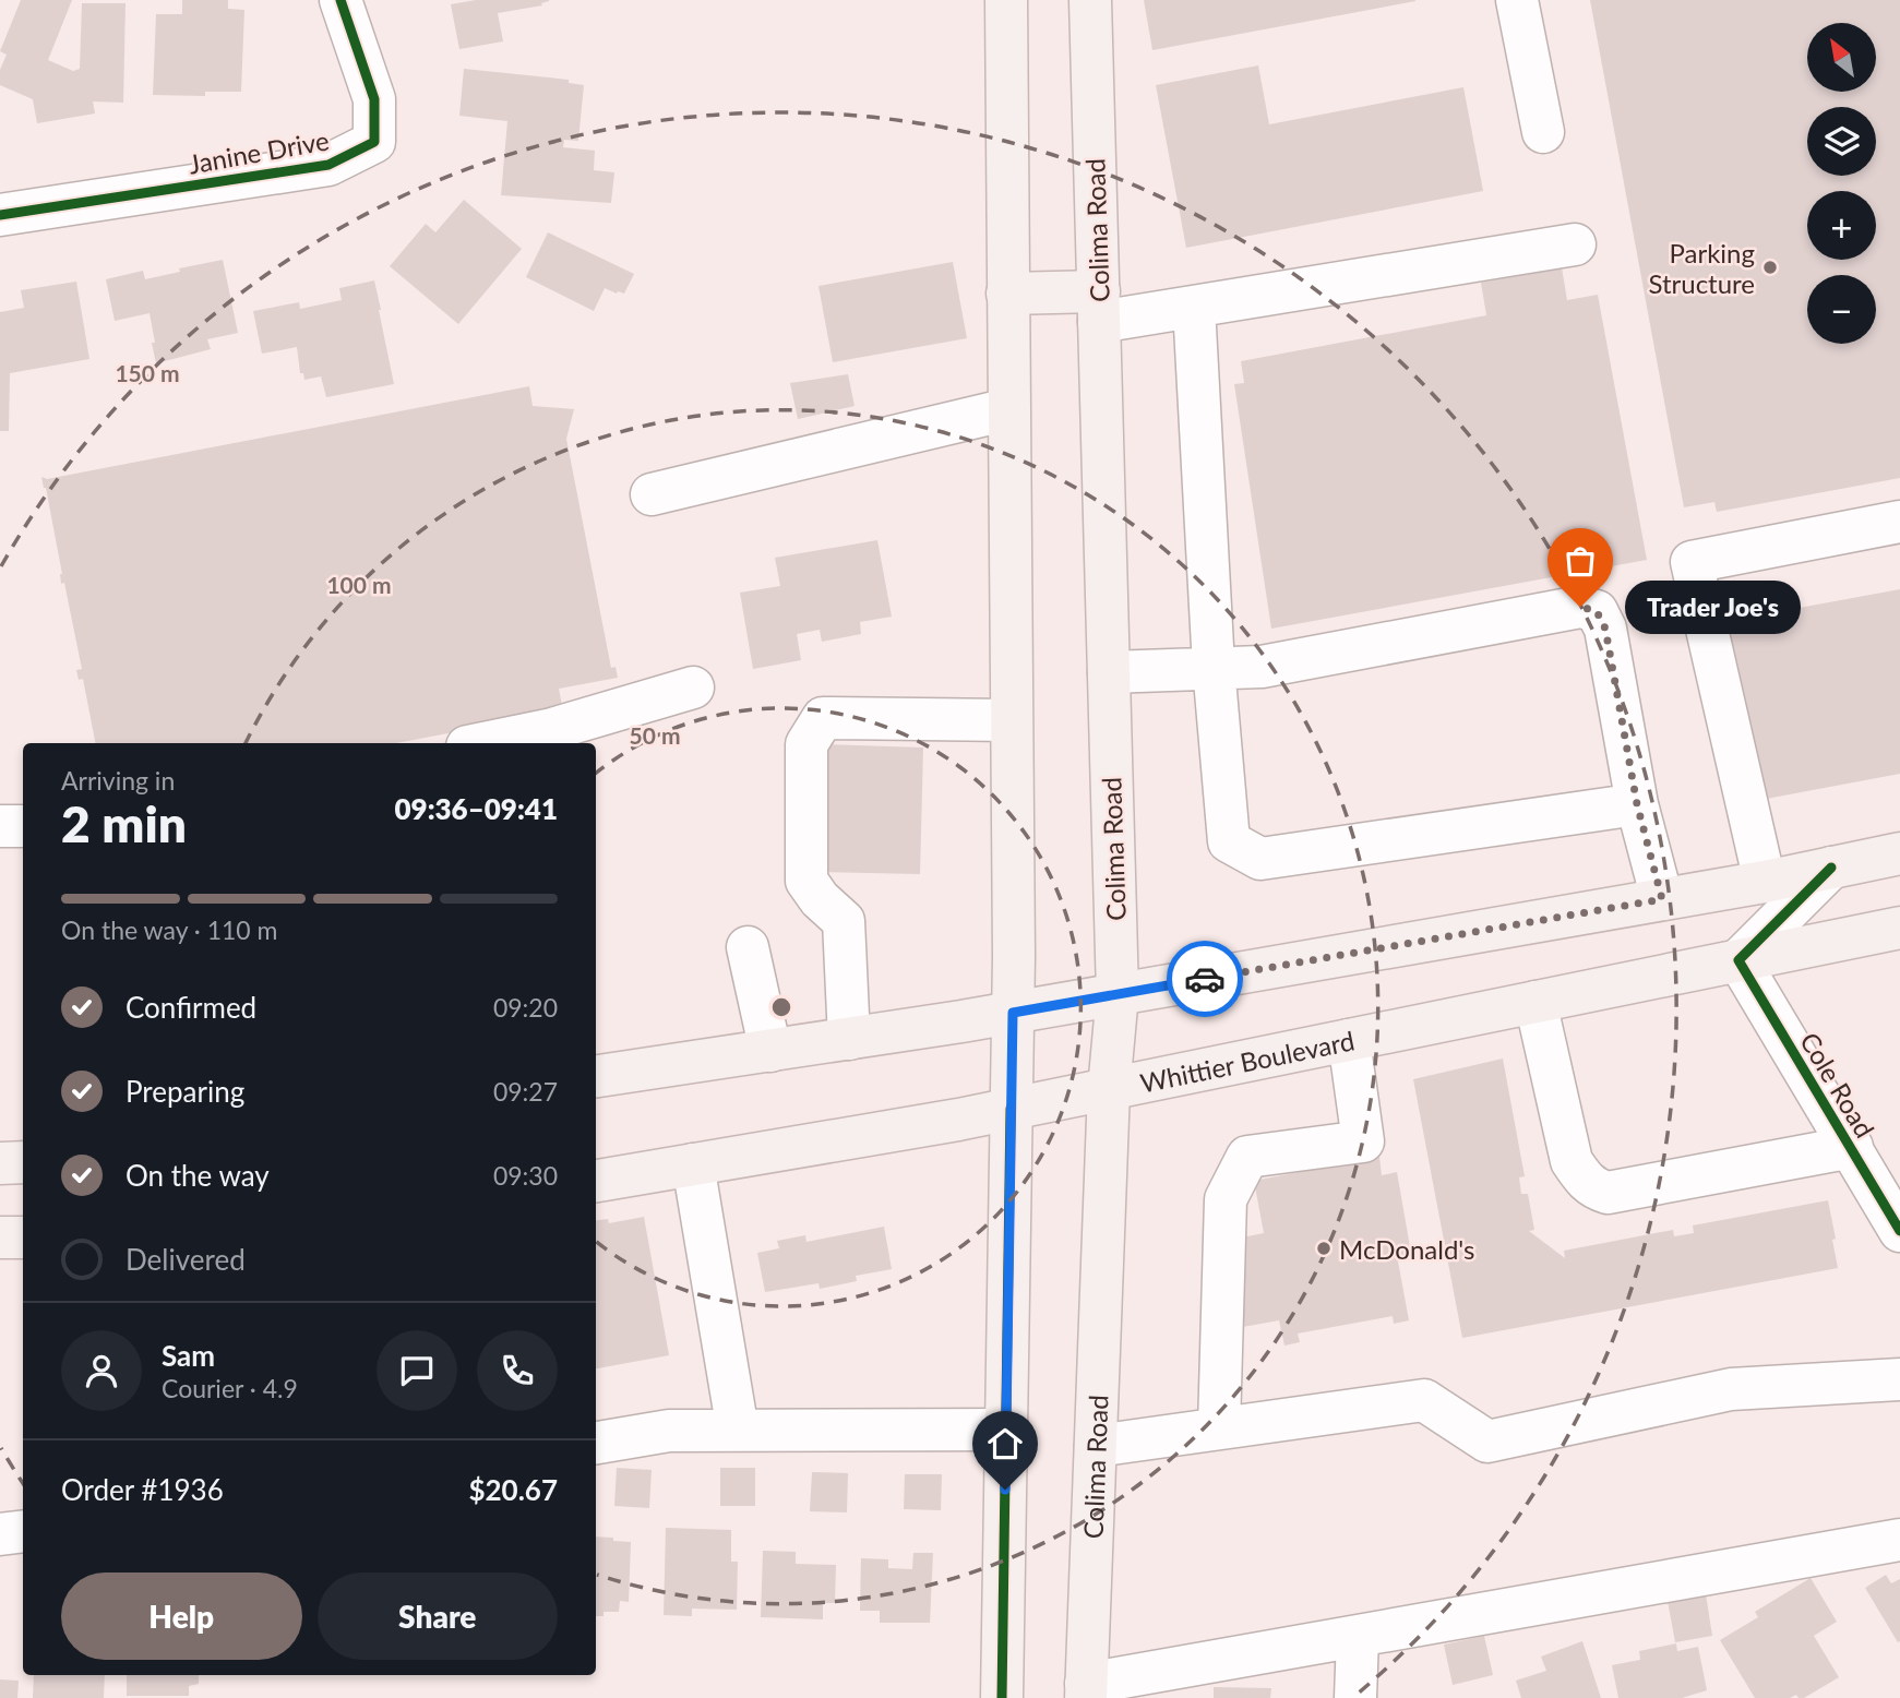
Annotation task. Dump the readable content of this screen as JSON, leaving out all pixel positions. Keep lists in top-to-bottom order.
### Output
{
  "streets": {
    "main road": ["Colima Road", "Whittier Boulevard"],
    "street": ["Janine Drive", "Cole Road"]
  },
  "crossings": [
    ["Colima Road", "Whittier Boulevard"],
    ["Whittier Boulevard", "Cole Road"]
  ],
  "places": ["Parking Structure", "Trader Joe's", "McDonald's"],
  "north": "top left",
  "page": {
    "map_buttons": ["+", "−"],
    "bubble": "Trader Joe's",
    "heading": ["2 min", "Arriving in", "09:36–09:41"],
    "panel": [
      "Sam",
      "Courier · 4.9",
      "Order #1936",
      "$20.67"
    ],
    "bar": "On the way · 110 m",
    "list": [
      ["Confirmed", "09:20"],
      ["Preparing", "09:27"],
      ["On the way", "09:30"],
      "Delivered"
    ],
    "buttons": ["Help", "Share"]
  },
  "rings": ["150 m", "100 m", "50 m"]
}
